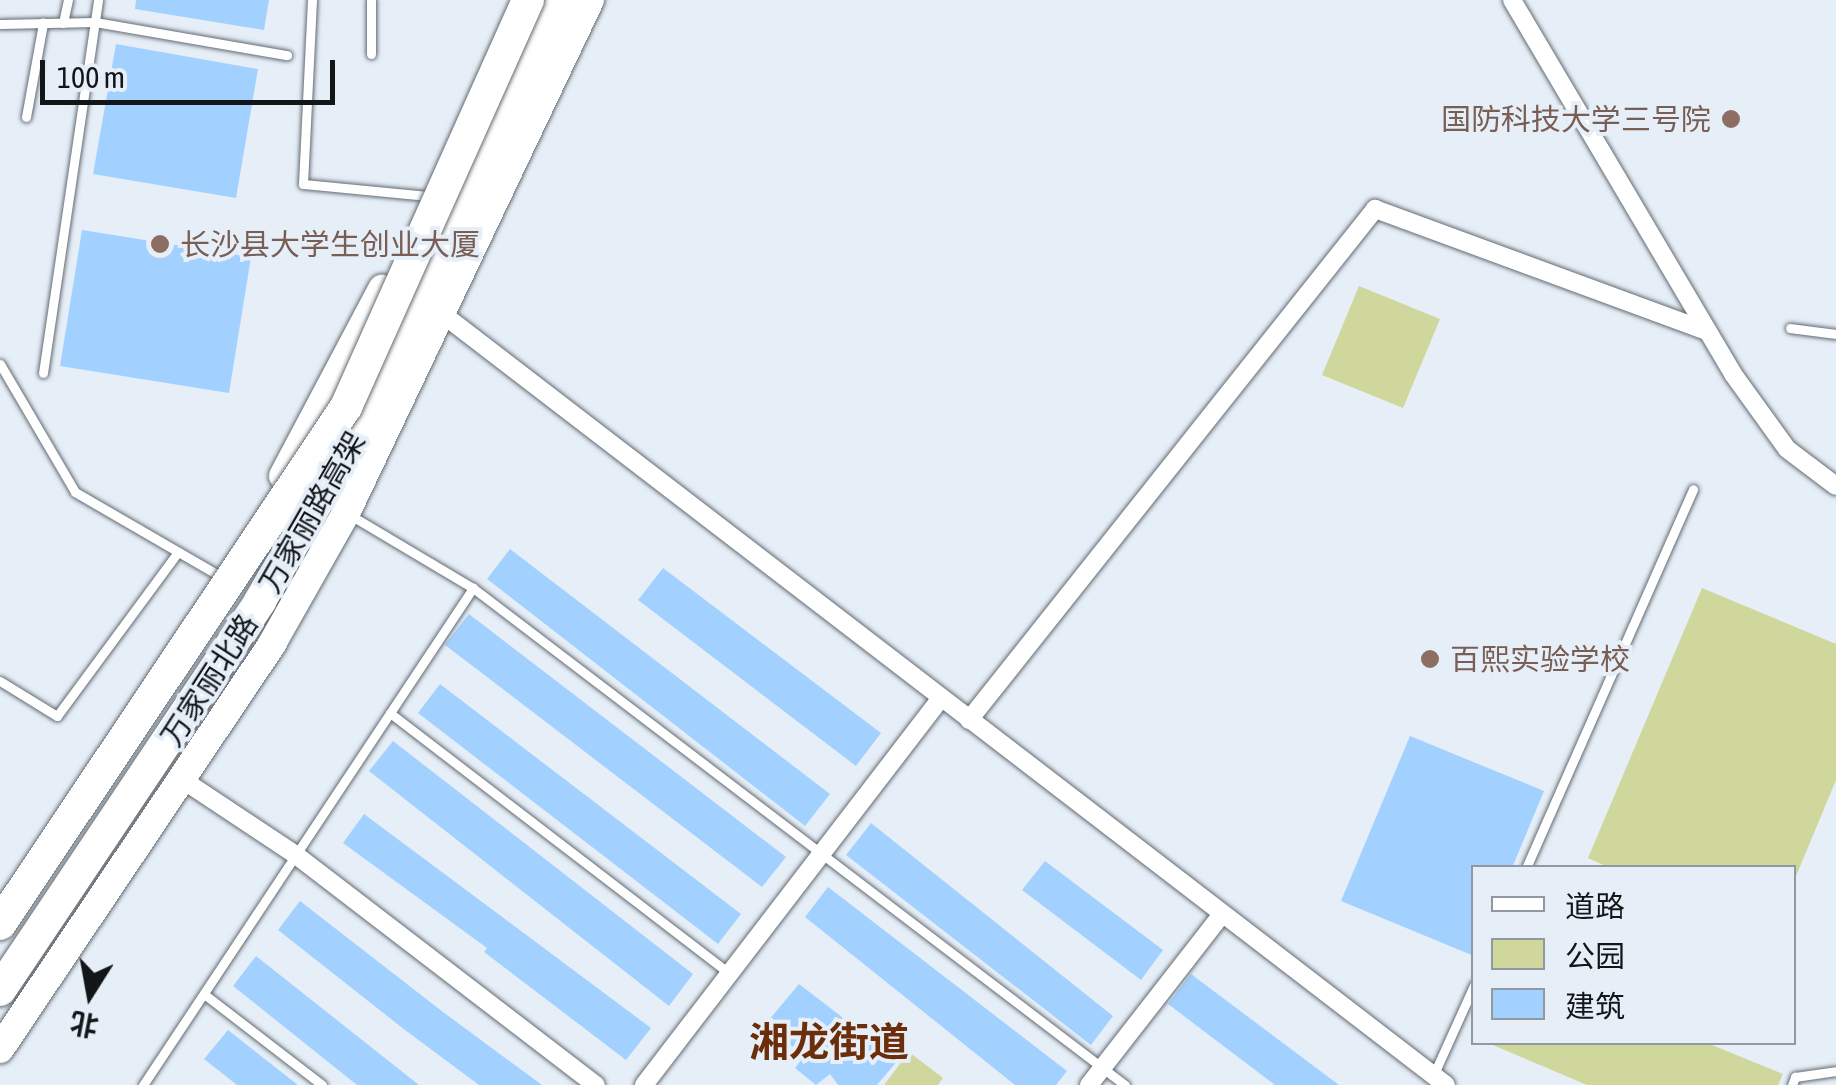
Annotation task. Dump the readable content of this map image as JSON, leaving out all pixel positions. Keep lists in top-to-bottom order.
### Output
{
  "streets": {
    "highway": ["万家丽路高架"],
    "main road": ["万家丽北路"]
  },
  "districts": ["湘龙街道"],
  "places": ["国防科技大学三号院", "长沙县大学生创业大厦", "百熙实验学校"],
  "legend": ["道路", "公园", "建筑"],
  "scale_bar": "100 m",
  "north": "bottom"
}
